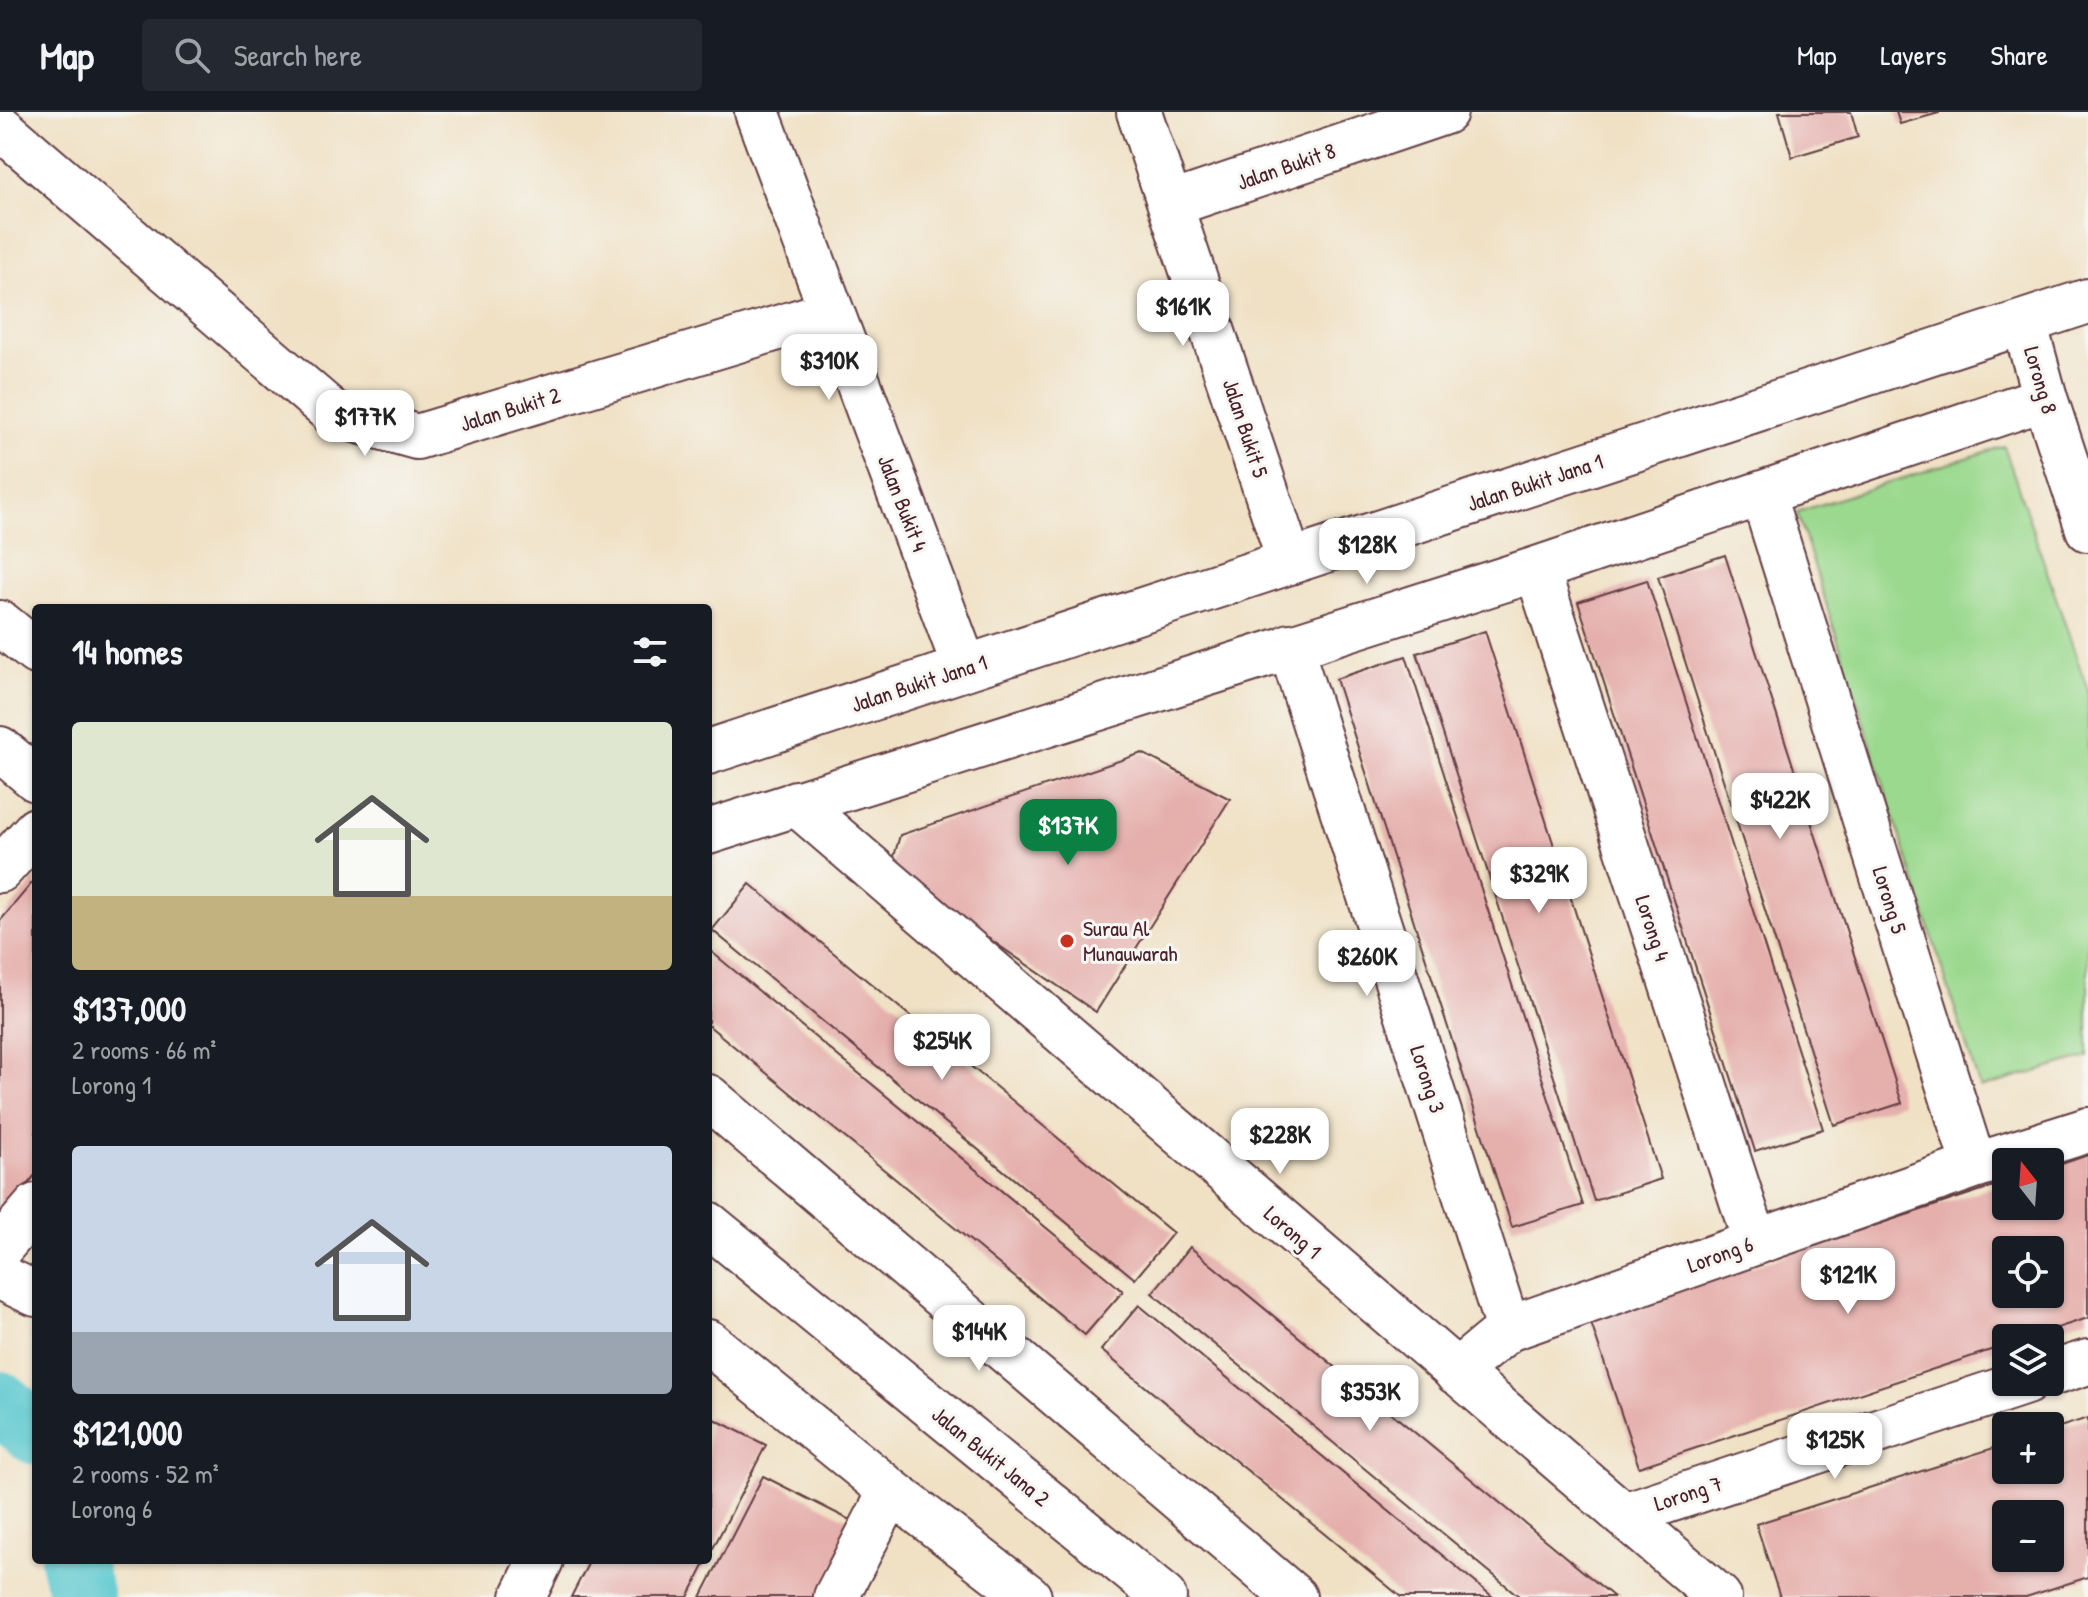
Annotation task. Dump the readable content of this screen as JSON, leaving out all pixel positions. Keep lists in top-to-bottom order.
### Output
{
  "streets": {
    "street": [
      "Jalan Bukit 8",
      "Lorong 8",
      "Jalan Bukit 2",
      "Jalan Bukit 5",
      "Jalan Bukit Jana 1",
      "Jalan Bukit 4",
      "Lorong 5",
      "Lorong 4",
      "Lorong 3",
      "Lorong 1",
      "Lorong 6",
      "Jalan Bukit Jana 2",
      "Lorong 7"
    ]
  },
  "crossings": [
    ["Jalan Bukit 8", "Jalan Bukit 5"],
    ["Lorong 8", "Jalan Bukit Jana 1"],
    ["Jalan Bukit 2", "Jalan Bukit 4"],
    ["Jalan Bukit 5", "Jalan Bukit Jana 1"],
    ["Jalan Bukit Jana 1", "Jalan Bukit 4"],
    ["Lorong 5", "Lorong 6"],
    ["Lorong 4", "Lorong 6"],
    ["Lorong 3", "Lorong 6"],
    ["Lorong 1", "Lorong 6"],
    ["Lorong 1", "Lorong 7"]
  ],
  "places": ["Surau Al Munauwarah"],
  "north": "top",
  "page": {
    "header": "Map",
    "search": "Search here",
    "nav": ["Map", "Layers", "Share"],
    "price": [
      "$161K",
      "$310K",
      "$177K",
      "$128K",
      "$422K",
      "$137K",
      "$329K",
      "$260K",
      "$254K",
      "$228K",
      "$121K",
      "$144K",
      "$353K",
      "$125K"
    ],
    "heading": "14 homes",
    "list": [
      {
        "name": "$137,000",
        "note": "2 rooms · 66 m² · Lorong 1"
      },
      {
        "name": "$121,000",
        "note": "2 rooms · 52 m² · Lorong 6"
      }
    ],
    "map_buttons": ["+", "−"]
  }
}
